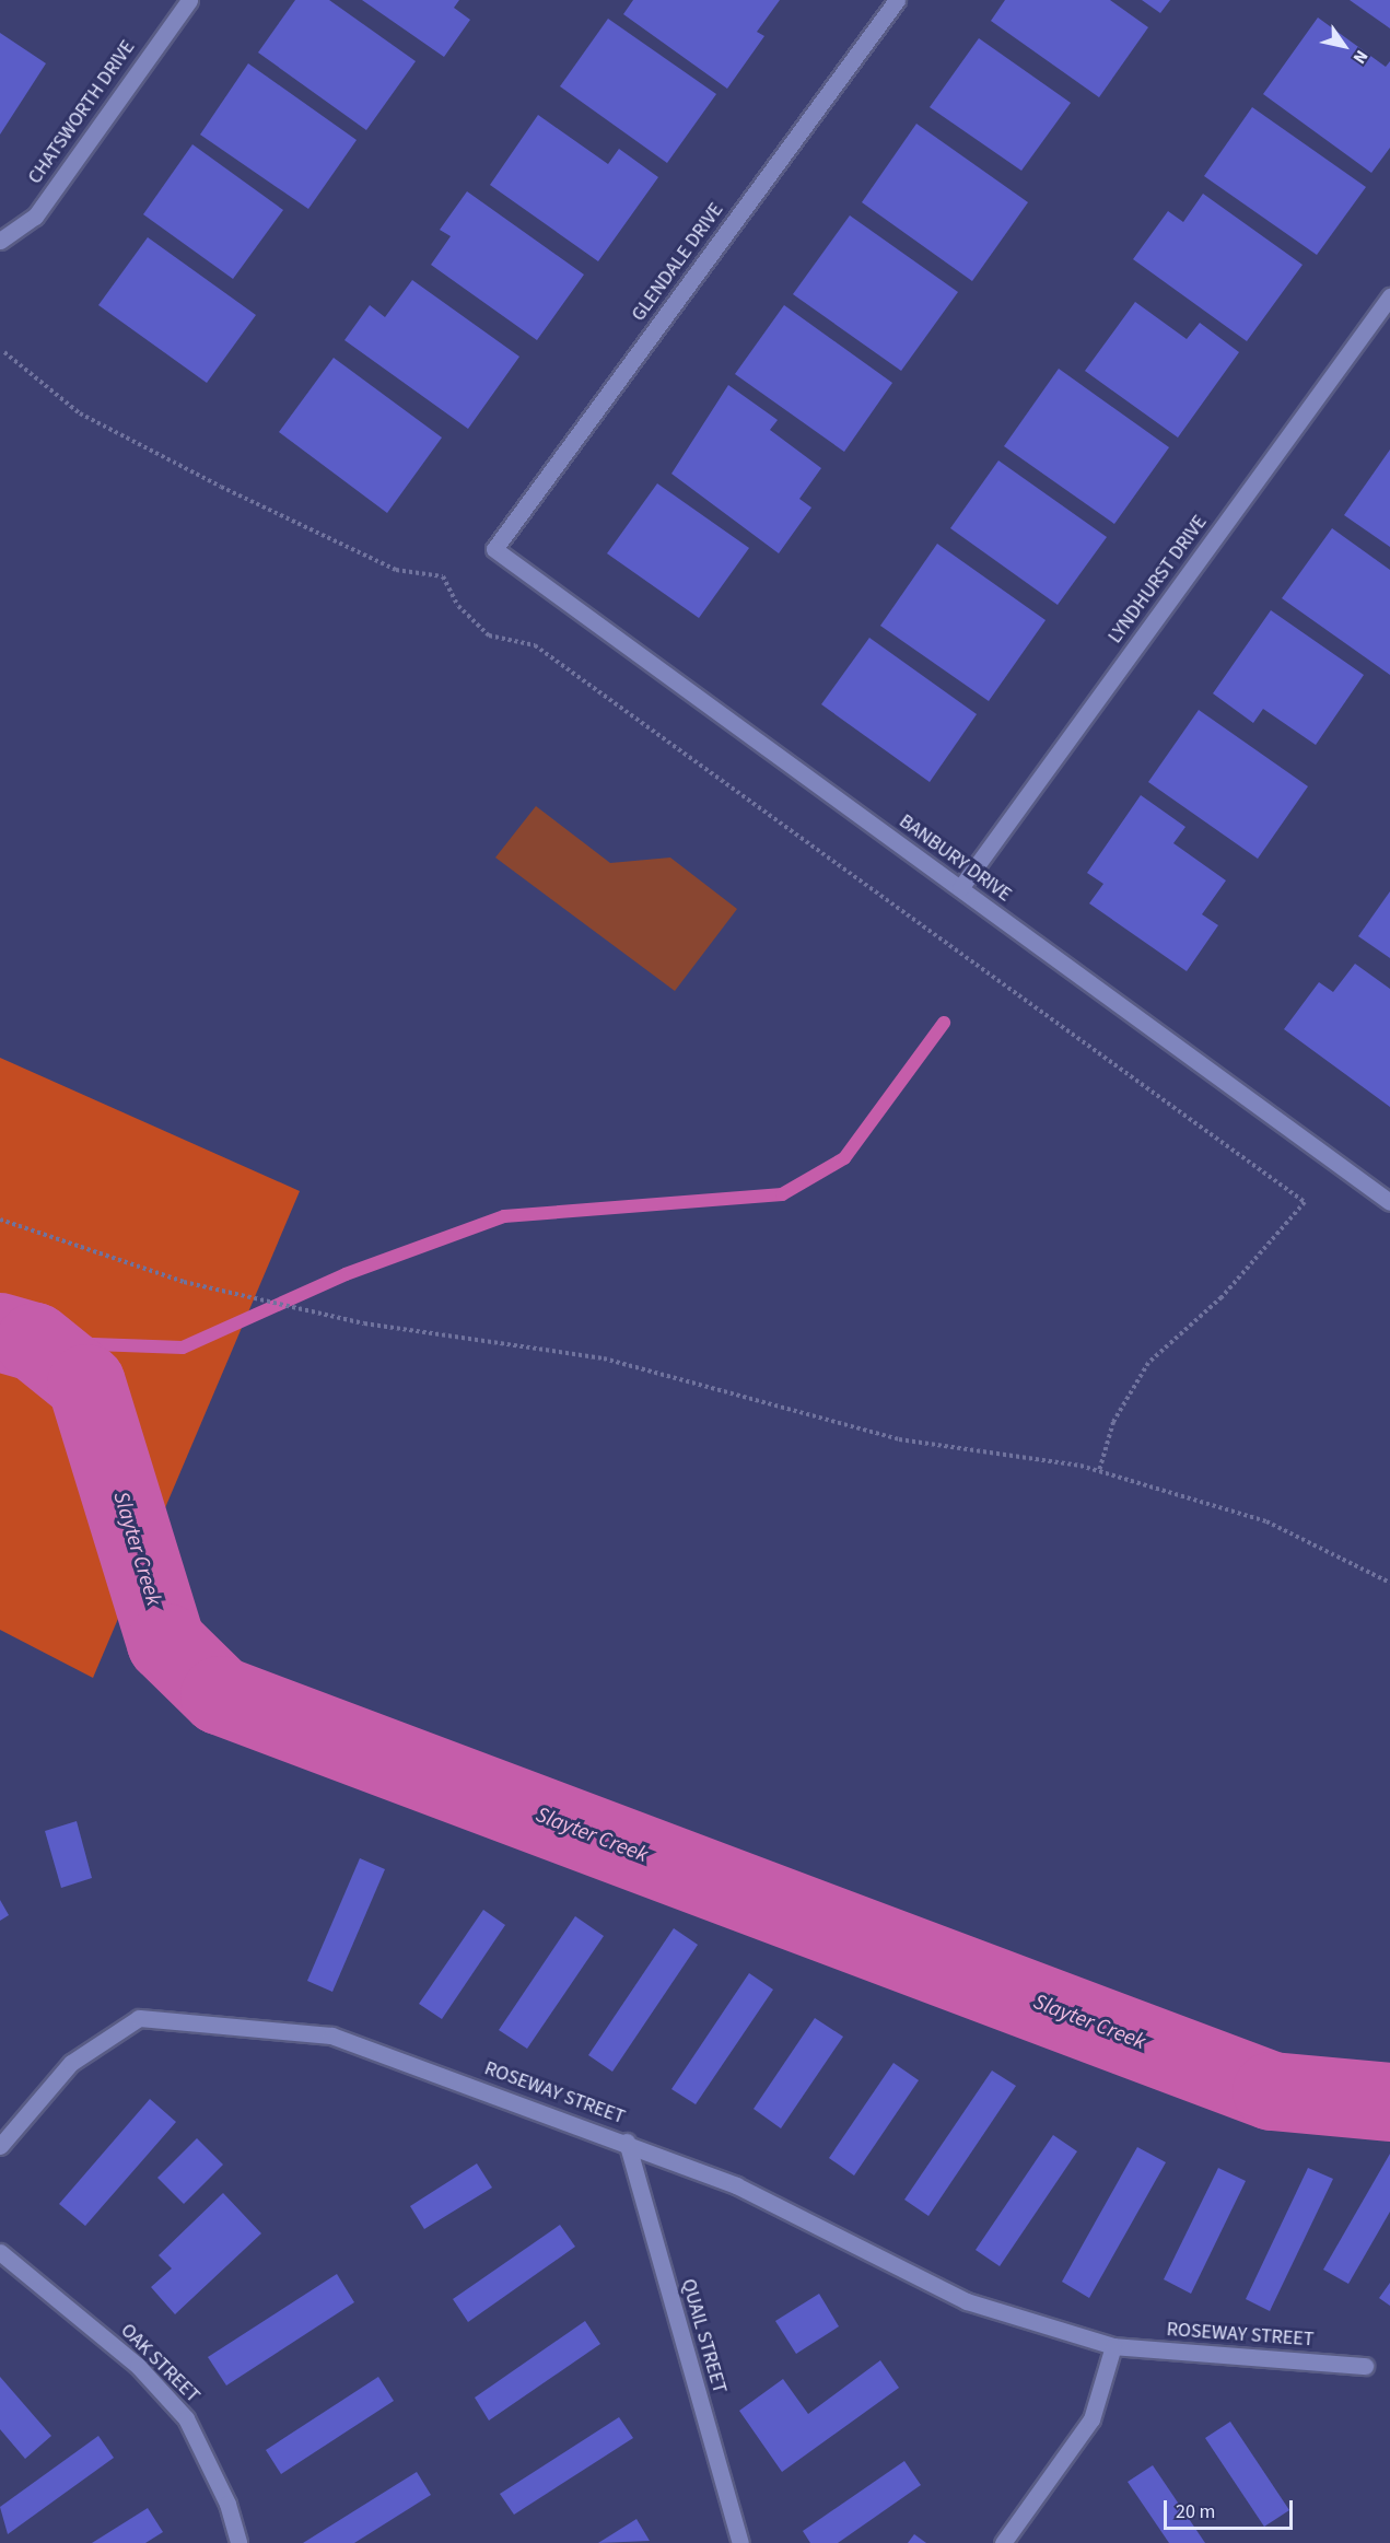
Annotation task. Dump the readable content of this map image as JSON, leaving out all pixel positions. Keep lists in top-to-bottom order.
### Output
{
  "streets": {
    "street": [
      "CHATSWORTH DRIVE",
      "GLENDALE DRIVE",
      "LYNDHURST DRIVE",
      "BANBURY DRIVE",
      "ROSEWAY STREET",
      "QUAIL STREET",
      "OAK STREET"
    ]
  },
  "crossings": [
    ["GLENDALE DRIVE", "BANBURY DRIVE"],
    ["LYNDHURST DRIVE", "BANBURY DRIVE"],
    ["ROSEWAY STREET", "QUAIL STREET"]
  ],
  "water": ["Slayter Creek"],
  "scale_bar": "20 m",
  "north": "bottom right"
}
